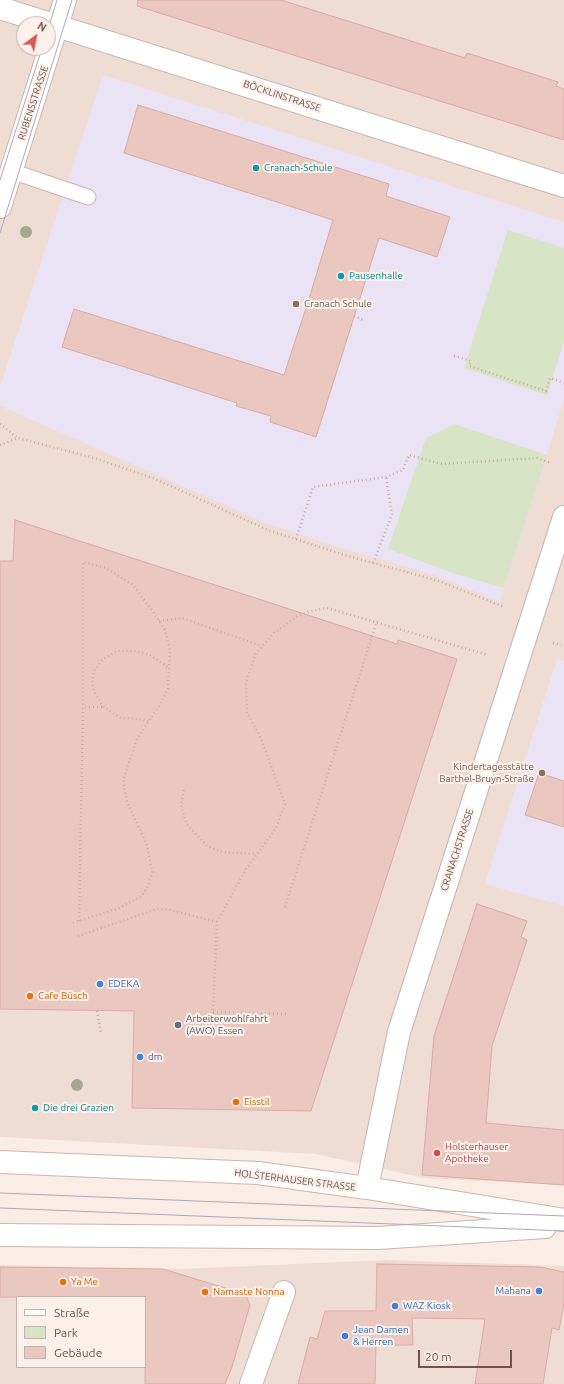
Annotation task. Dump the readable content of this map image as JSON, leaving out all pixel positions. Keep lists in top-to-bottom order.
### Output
{
  "streets": {
    "street": [
      "BÖCKLINSTRASSE",
      "RUBENSSTRASSE",
      "CRANACHSTRASSE",
      "HOLSTERHAUSER STRASSE"
    ]
  },
  "crossings": [
    ["BÖCKLINSTRASSE", "RUBENSSTRASSE"],
    ["CRANACHSTRASSE", "HOLSTERHAUSER STRASSE"]
  ],
  "places": [
    "Cranach-Schule",
    "Pausenhalle",
    "Cranach Schule",
    "Kindertagesstätte Barthel-Bruyn-Straße",
    "EDEKA",
    "Cafe Büsch",
    "Arbeiterwohlfahrt (AWO) Essen",
    "dm",
    "Eisstil",
    "Die drei Grazien",
    "Holsterhauser Apotheke",
    "Ya Me",
    "Mahana",
    "Namaste Nonna",
    "WAZ Kiosk",
    "Jean Damen & Herren"
  ],
  "legend": ["Straße", "Park", "Gebäude"],
  "scale_bar": "20 m",
  "north": "top right"
}
